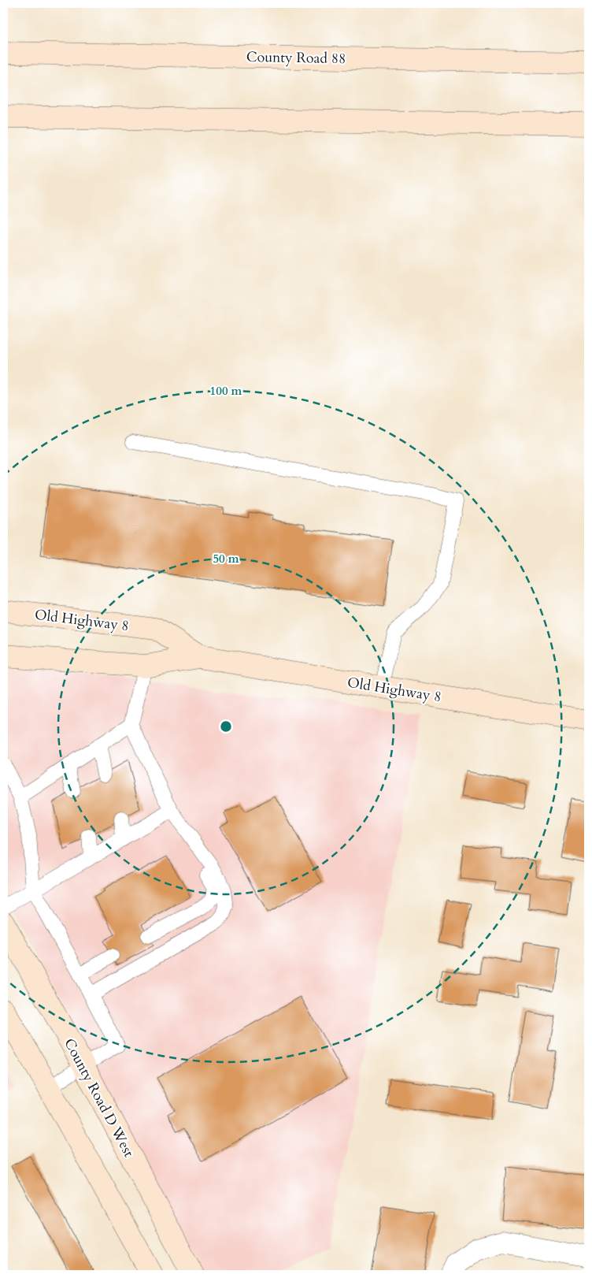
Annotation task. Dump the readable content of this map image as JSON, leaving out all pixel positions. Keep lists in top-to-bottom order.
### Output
{
  "streets": {
    "main road": ["County Road 88", "Old Highway 8", "County Road D West"]
  },
  "rings": ["100 m", "50 m"]
}
